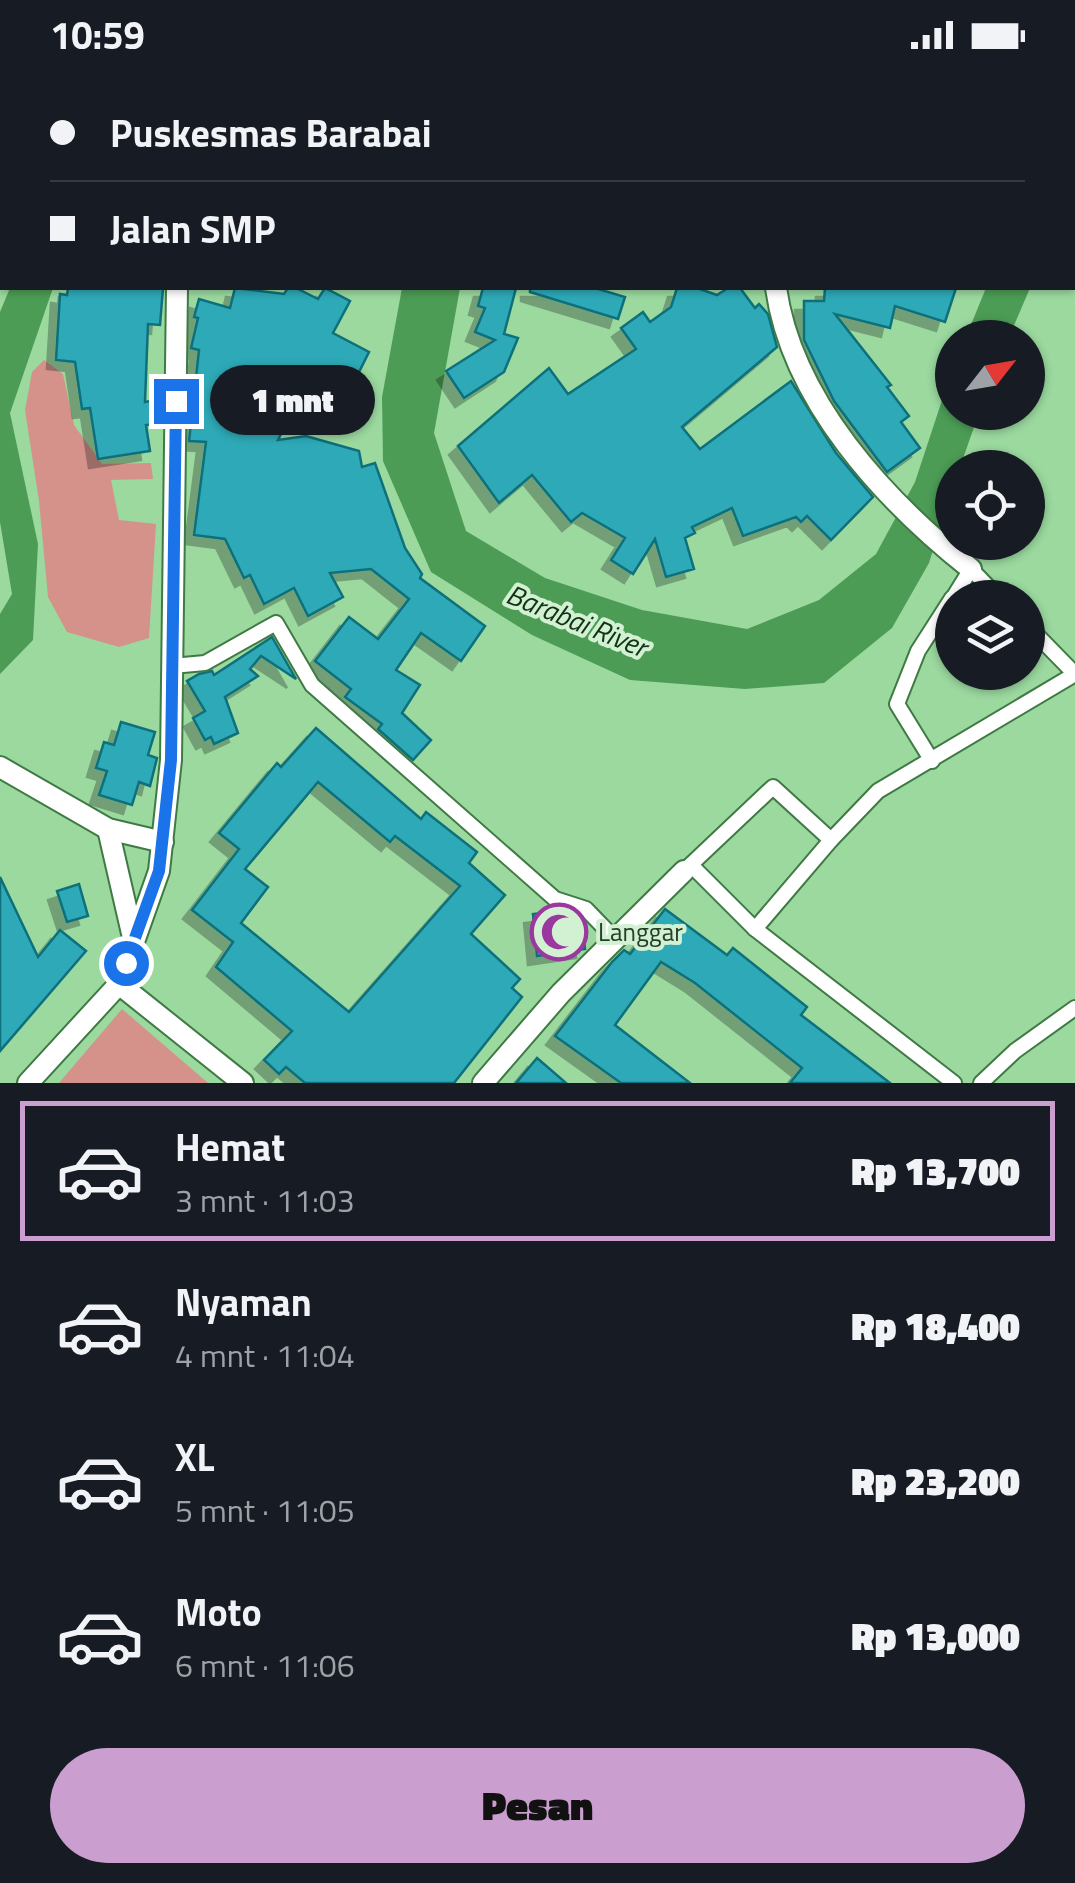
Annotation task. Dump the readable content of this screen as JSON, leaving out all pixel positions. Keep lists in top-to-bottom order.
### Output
{
  "water": ["Barabai River"],
  "places": {
    "mosque": ["Langgar"]
  },
  "north": "top right",
  "page": {
    "status": "10:59",
    "banner": ["Puskesmas Barabai", "Jalan SMP"],
    "bubble": "1 mnt",
    "list": [
      {
        "name": "Hemat",
        "note": "3 mnt · 11:03",
        "value": "Rp 13,700"
      },
      {
        "name": "Nyaman",
        "note": "4 mnt · 11:04",
        "value": "Rp 18,400"
      },
      {
        "name": "XL",
        "note": "5 mnt · 11:05",
        "value": "Rp 23,200"
      },
      {
        "name": "Moto",
        "note": "6 mnt · 11:06",
        "value": "Rp 13,000"
      }
    ],
    "buttons": "Pesan"
  }
}
